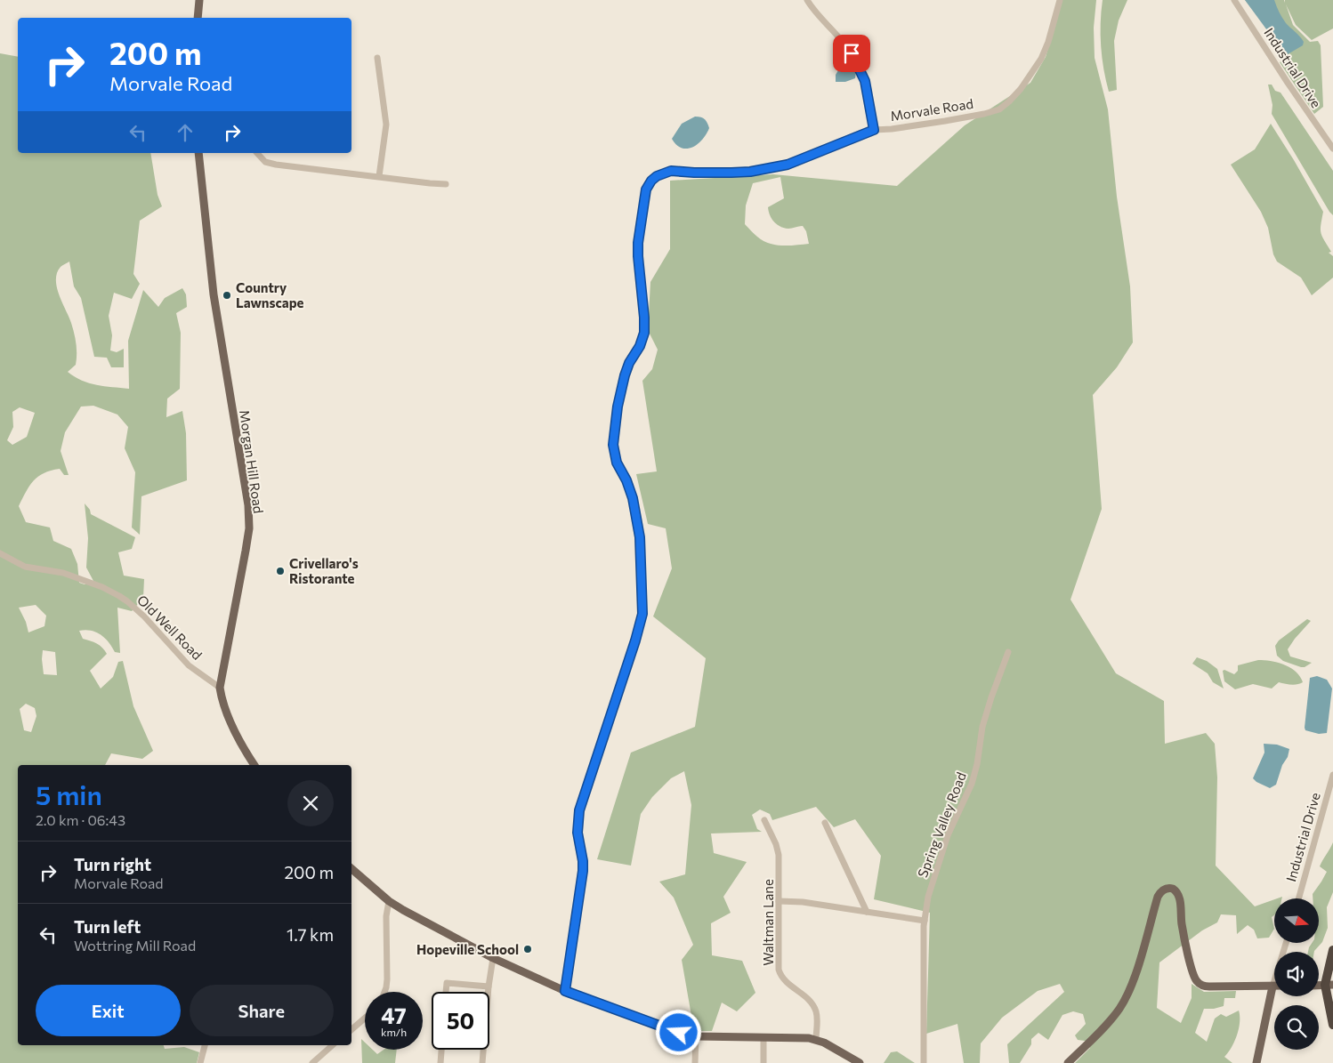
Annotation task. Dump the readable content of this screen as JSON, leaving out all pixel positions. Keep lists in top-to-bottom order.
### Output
{
  "streets": {
    "main road": ["Morgan Hill Road"],
    "street": [
      "Industrial Drive",
      "Morvale Road",
      "Old Well Road",
      "Spring Valley Road",
      "Waltman Lane"
    ]
  },
  "crossings": [
    ["Morgan Hill Road", "Old Well Road"]
  ],
  "places": ["Country Lawnscape", "Crivellaro's Ristorante", "Hopeville School"],
  "north": "right",
  "page": {
    "turn": ["200 m", "Morvale Road"],
    "heading": ["5 min", "2.0 km · 06:43"],
    "list": [
      {
        "name": "Turn right",
        "note": "Morvale Road",
        "value": "200 m"
      },
      {
        "name": "Turn left",
        "note": "Wottring Mill Road",
        "value": "1.7 km"
      }
    ],
    "buttons": ["Exit", "Share"],
    "speed": "47 km/h",
    "limit": "50"
  }
}
